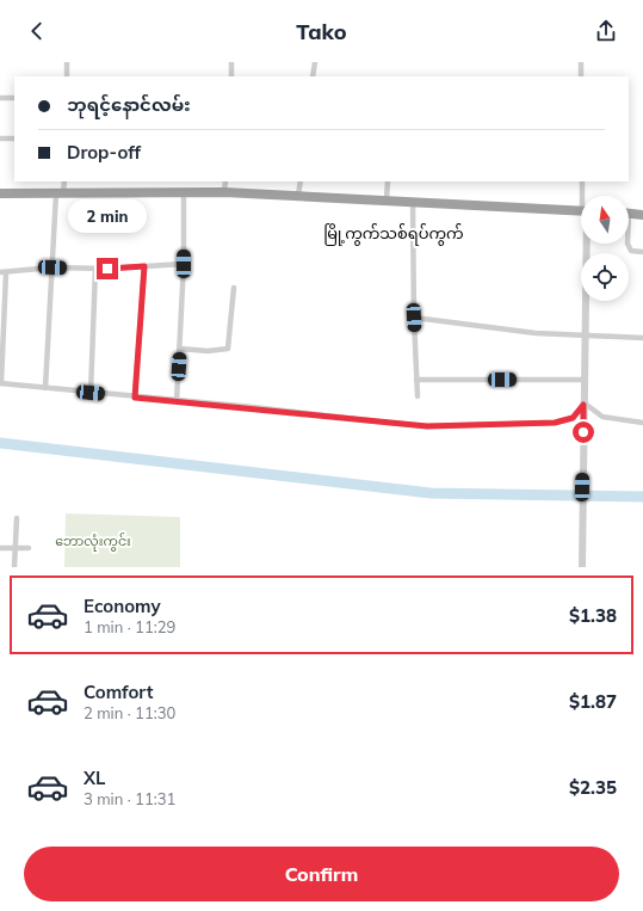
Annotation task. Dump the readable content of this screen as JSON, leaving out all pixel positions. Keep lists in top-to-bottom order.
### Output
{
  "districts": ["မြို့ကွက်သစ်ရပ်ကွက်"],
  "parks": ["ဘောလုံးကွင်း"],
  "north": "top",
  "page": {
    "header": "Tako",
    "banner": ["ဘုရင့်နောင်လမ်း", "Drop-off"],
    "bubble": "2 min",
    "list": [
      {
        "name": "Economy",
        "note": "1 min · 11:29",
        "value": "$1.38"
      },
      {
        "name": "Comfort",
        "note": "2 min · 11:30",
        "value": "$1.87"
      },
      {
        "name": "XL",
        "note": "3 min · 11:31",
        "value": "$2.35"
      }
    ],
    "buttons": "Confirm"
  }
}
